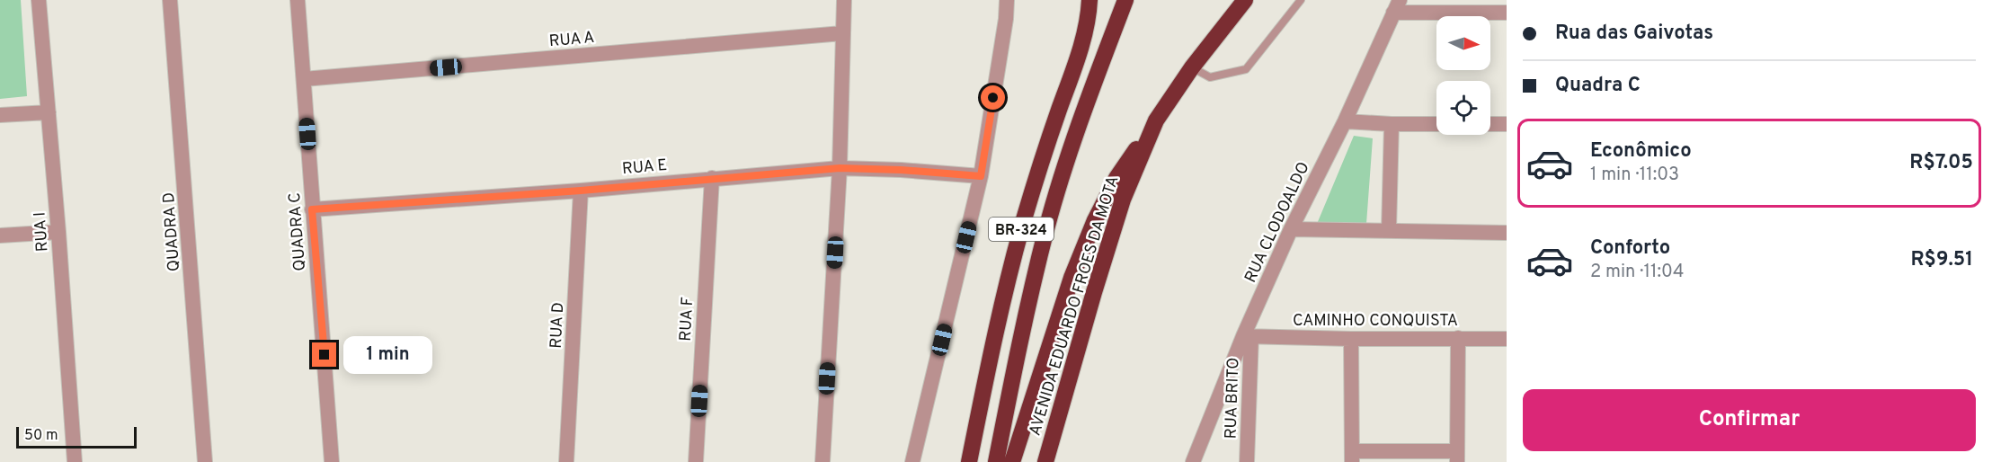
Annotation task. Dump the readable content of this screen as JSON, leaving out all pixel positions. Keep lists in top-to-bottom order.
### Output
{
  "streets": {
    "highway": ["BR-324", "AVENIDA EDUARDO FROES DA MOTA"],
    "street": [
      "RUA A",
      "RUA E",
      "RUA CLODOALDO",
      "RUA I",
      "QUADRA D",
      "QUADRA C",
      "RUA F",
      "CAMINHO CONQUISTA",
      "RUA D",
      "RUA BRITO"
    ]
  },
  "crossings": [
    ["RUA A", "QUADRA C"],
    ["RUA E", "QUADRA C"],
    ["RUA E", "RUA F"],
    ["RUA E", "RUA D"],
    ["RUA CLODOALDO", "CAMINHO CONQUISTA"],
    ["RUA CLODOALDO", "RUA BRITO"],
    ["CAMINHO CONQUISTA", "RUA BRITO"]
  ],
  "scale_bar": "50 m",
  "north": "right",
  "page": {
    "banner": ["Rua das Gaivotas", "Quadra C"],
    "list": [
      {
        "name": "Econômico",
        "note": "1 min · 11:03",
        "value": "R$7.05"
      },
      {
        "name": "Conforto",
        "note": "2 min · 11:04",
        "value": "R$9.51"
      }
    ],
    "bubble": "1 min",
    "buttons": "Confirmar",
    "scale": "50 m"
  }
}
